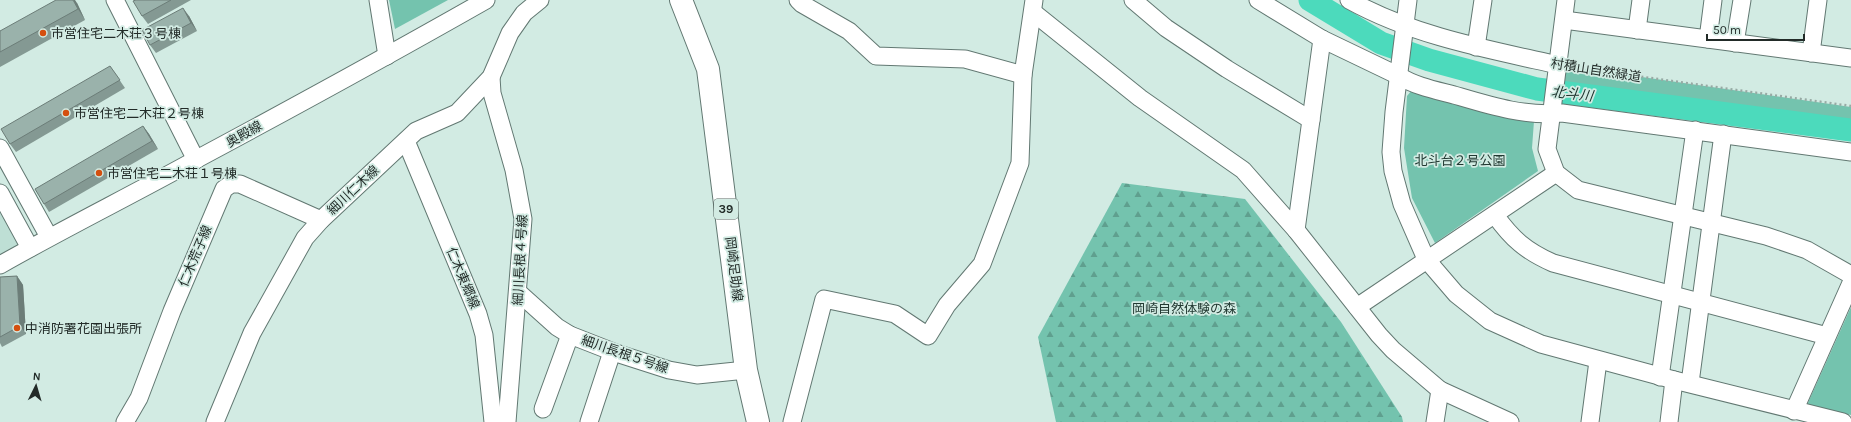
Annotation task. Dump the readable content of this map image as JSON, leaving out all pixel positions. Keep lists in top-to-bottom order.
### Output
{
  "streets": {
    "main road": ["39", "岡崎足助線"],
    "street": [
      "村積山自然緑道",
      "奥殿線",
      "細川仁木線",
      "仁木荒子線",
      "細川長根４号線",
      "仁木東郷線",
      "細川長根５号線"
    ]
  },
  "crossings": [
    ["細川仁木線", "仁木荒子線"],
    ["細川仁木線", "細川長根４号線"],
    ["細川仁木線", "仁木東郷線"],
    ["細川長根４号線", "細川長根５号線"],
    ["岡崎足助線", "細川長根５号線"]
  ],
  "water": ["北斗川"],
  "parks": ["北斗台２号公園", "岡崎自然体験の森"],
  "places": [
    "市営住宅二木荘３号棟",
    "市営住宅二木荘２号棟",
    "市営住宅二木荘１号棟",
    "中消防署花園出張所"
  ],
  "scale_bar": "50 m",
  "north": "top"
}
